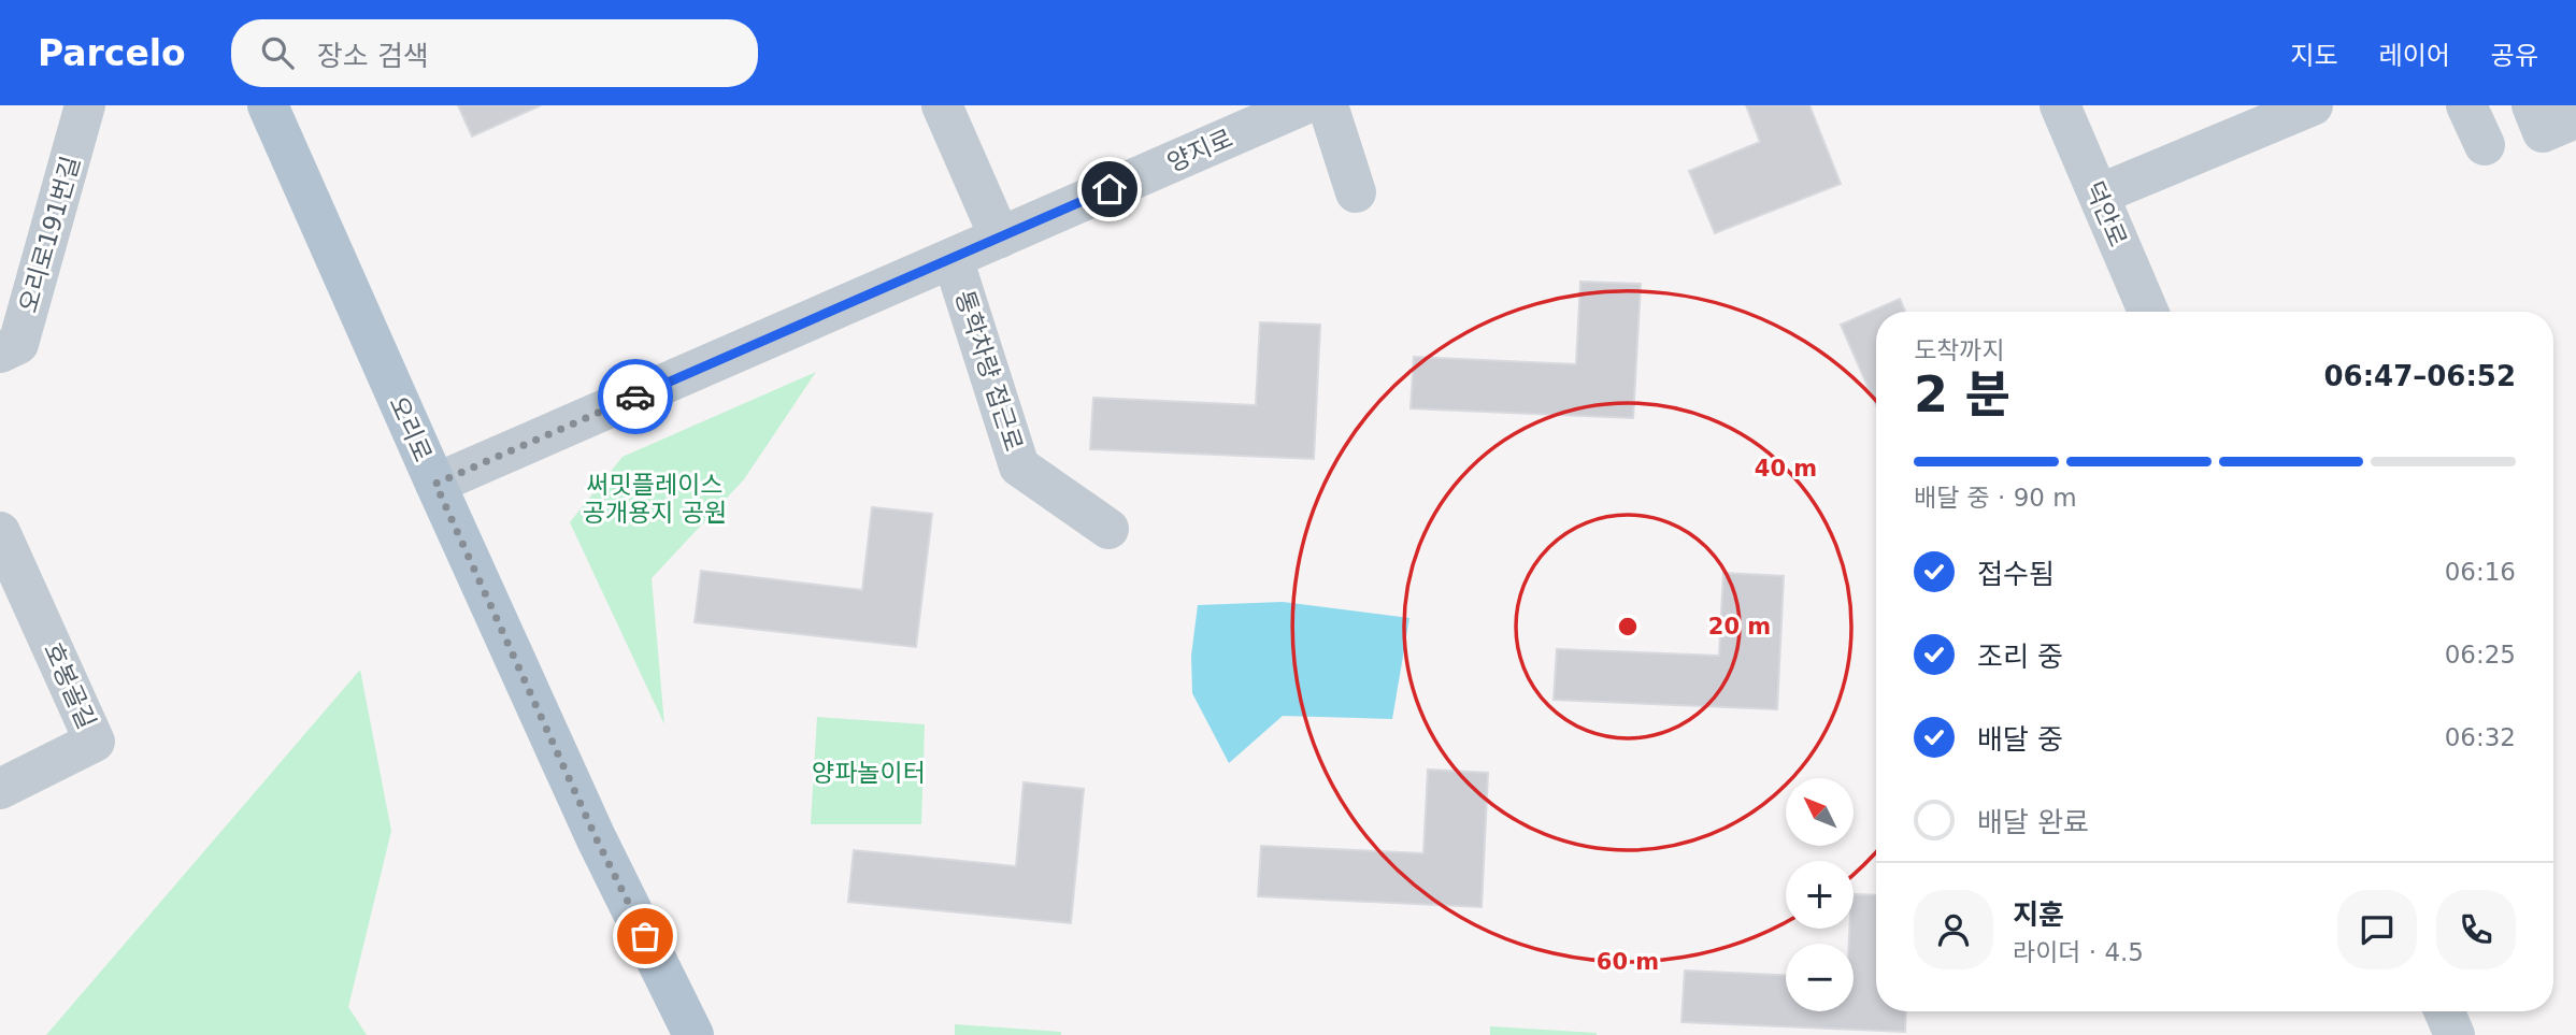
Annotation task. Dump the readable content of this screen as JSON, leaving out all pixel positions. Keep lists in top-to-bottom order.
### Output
{
  "streets": {
    "main road": ["오리로"],
    "street": [
      "양지로",
      "덕안로",
      "오리로191번길",
      "통학차량 접근로",
      "호봉골길"
    ]
  },
  "crossings": [
    ["양지로", "통학차량 접근로"],
    ["양지로", "오리로"]
  ],
  "parks": ["써밋플레이스 공개용지 공원", "양파놀이터"],
  "north": "top left",
  "page": {
    "header": "Parcelo",
    "search": "장소 검색",
    "nav": ["지도", "레이어", "공유"],
    "heading": ["2 분", "도착까지", "06:47–06:52"],
    "panel": ["지훈", "라이더 · 4.5"],
    "bar": "배달 중 · 90 m",
    "list": [
      ["접수됨", "06:16"],
      ["조리 중", "06:25"],
      ["배달 중", "06:32"],
      "배달 완료"
    ],
    "map_buttons": ["+", "−"]
  },
  "rings": ["40 m", "20 m", "60 m"]
}
